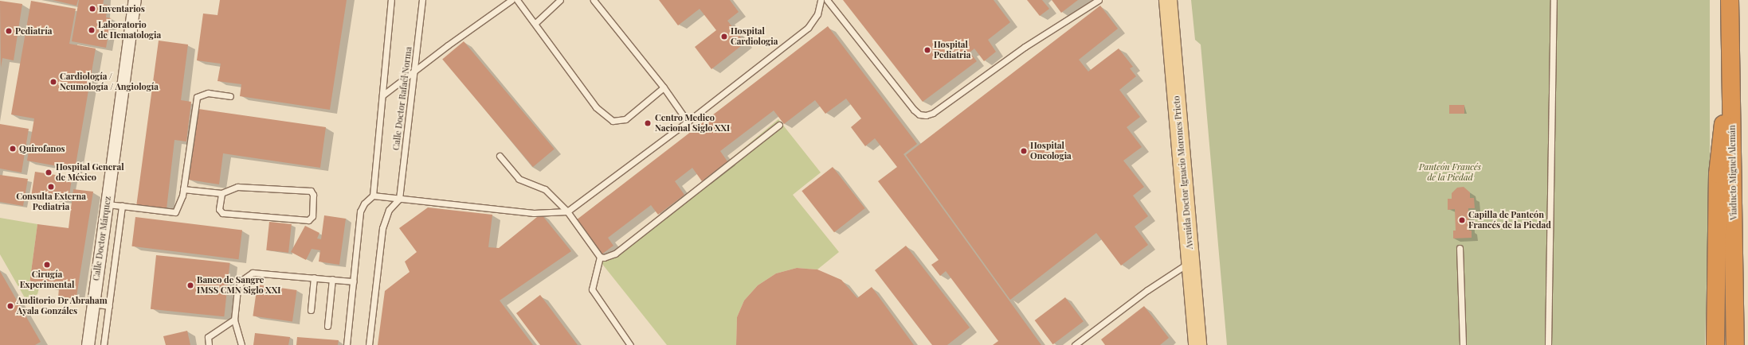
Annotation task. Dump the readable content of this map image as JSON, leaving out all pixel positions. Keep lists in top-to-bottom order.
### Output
{
  "streets": {
    "highway": ["Viaducto Miguel Alemán"],
    "main road": ["Avenida Doctor Ignacio Morones Prieto"],
    "street": ["Calle Doctor Márquez"],
    "lane": ["Calle Doctor Rafaél Norma"]
  },
  "parks": ["Panteón Francés de la Piedad"],
  "places": [
    "Inventarios",
    "Laboratorio de Hematologia",
    "Pediatría",
    "Hospital Cardiologia",
    "Hospital Pediatria",
    "Cardiología / Neumología / Angiología",
    "Centro Medico Nacional Siglo XXI",
    "Quirofanos",
    "Hospital Oncologia",
    "Hospital General de México",
    "Consulta Externa Pediatria",
    "Capilla de Panteón Francés de la Piedad",
    "Cirugía Experimental",
    "Banco de Sangre IMSS CMN Siglo XXI",
    "Auditorio Dr Abraham Ayala Gonzáles"
  ]
}
